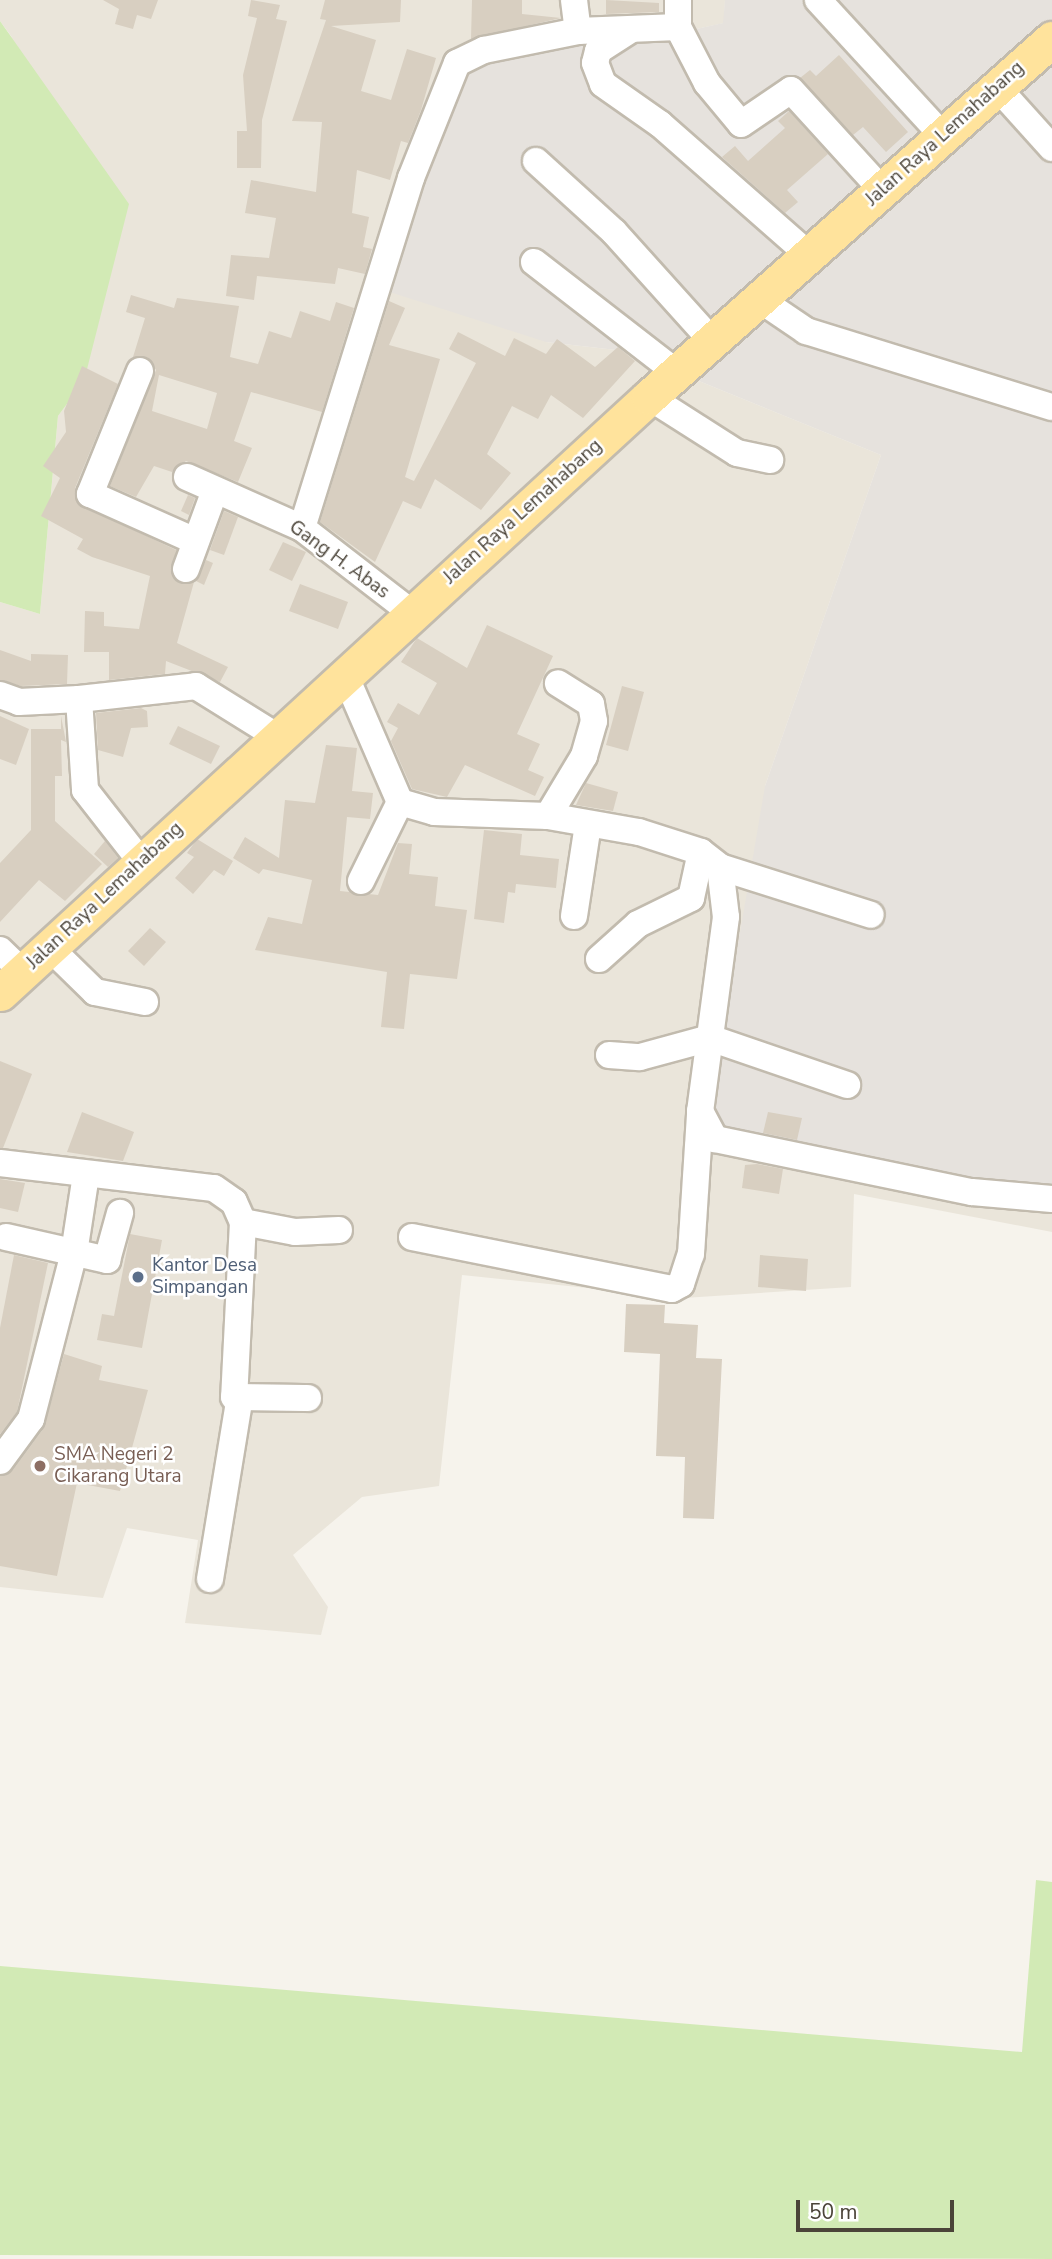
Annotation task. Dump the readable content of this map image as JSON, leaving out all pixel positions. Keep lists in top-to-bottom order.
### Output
{
  "streets": {
    "main road": ["Jalan Raya Lemahabang"],
    "street": ["Gang H. Abas"]
  },
  "crossings": [
    ["Jalan Raya Lemahabang", "Gang H. Abas"]
  ],
  "places": ["Kantor Desa Simpangan", "SMA Negeri 2 Cikarang Utara"],
  "scale_bar": "50 m"
}
